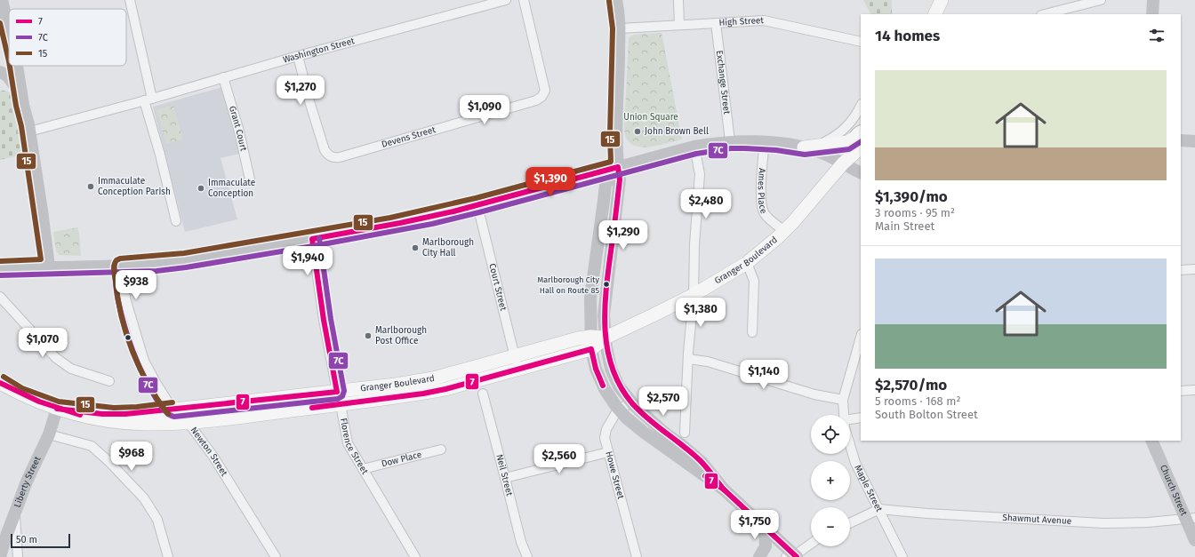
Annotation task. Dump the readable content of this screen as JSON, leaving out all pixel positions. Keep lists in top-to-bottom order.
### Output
{
  "streets": {
    "main road": ["Granger Boulevard", "Liberty Street", "Church Street"],
    "street": [
      "High Street",
      "Washington Street",
      "Exchange Street",
      "Grant Court",
      "Devens Street",
      "Ames Place",
      "Court Street",
      "Florence Street",
      "Newton Street",
      "Dow Place",
      "Howe Street",
      "Neil Street",
      "Maple Street",
      "Shawmut Avenue"
    ]
  },
  "crossings": [
    ["High Street", "Exchange Street"],
    ["Washington Street", "Grant Court"],
    ["Washington Street", "Devens Street"],
    ["Ames Place", "Granger Boulevard"],
    ["Granger Boulevard", "Court Street"],
    ["Granger Boulevard", "Florence Street"],
    ["Granger Boulevard", "Newton Street"],
    ["Granger Boulevard", "Liberty Street"],
    ["Florence Street", "Dow Place"],
    ["Maple Street", "Shawmut Avenue"],
    ["Church Street", "Shawmut Avenue"]
  ],
  "parks": ["Union Square"],
  "places": [
    "John Brown Bell",
    "Immaculate Conception Parish",
    "Immaculate Conception",
    "Marlborough City Hall",
    "Marlborough City Hall on Route 85",
    "Marlborough Post Office"
  ],
  "lines": ["transit line 15", "transit line 7C", "transit line 7"],
  "legend": ["7", "7C", "15"],
  "scale_bar": "50 m",
  "page": {
    "heading": "14 homes",
    "list": [
      {
        "name": "$1,390/mo",
        "note": "3 rooms · 95 m² · Main Street"
      },
      {
        "name": "$2,570/mo",
        "note": "5 rooms · 168 m² · South Bolton Street"
      }
    ],
    "price": [
      "$1,270",
      "$1,090",
      "$1,390",
      "$2,480",
      "$1,290",
      "$1,940",
      "$938",
      "$1,380",
      "$1,070",
      "$1,140",
      "$2,570",
      "$968",
      "$2,560",
      "$1,750"
    ],
    "map_buttons": ["+", "−"],
    "scale": "50 m"
  }
}
